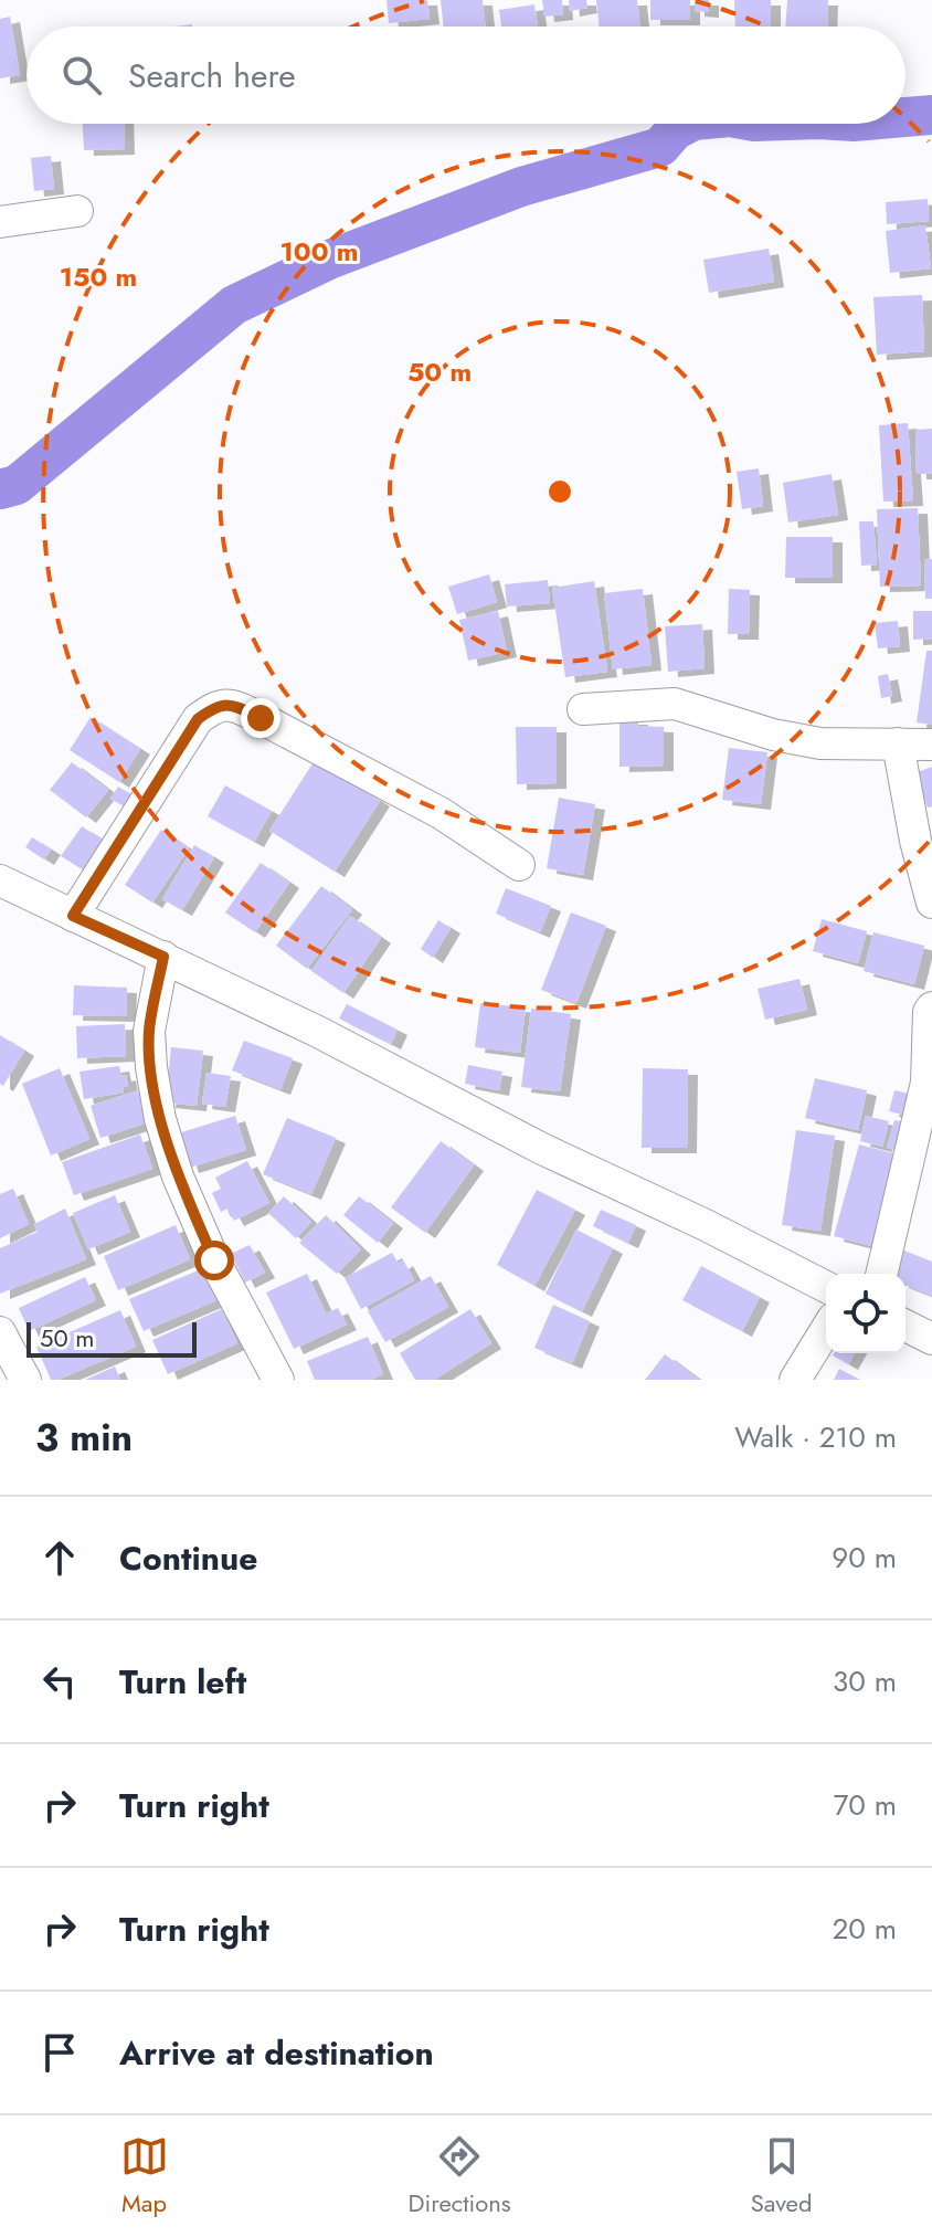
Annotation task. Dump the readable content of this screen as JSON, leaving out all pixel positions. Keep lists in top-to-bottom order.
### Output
{
  "scale_bar": "50 m",
  "page": {
    "search": "Search here",
    "scale": "50 m",
    "heading": ["3 min", "Walk · 210 m"],
    "list": [
      ["Continue", "90 m"],
      ["Turn left", "30 m"],
      ["Turn right", "70 m"],
      ["Turn right", "20 m"],
      "Arrive at destination"
    ],
    "nav": ["Map", "Directions", "Saved"]
  },
  "rings": ["100 m", "150 m", "50 m"]
}
